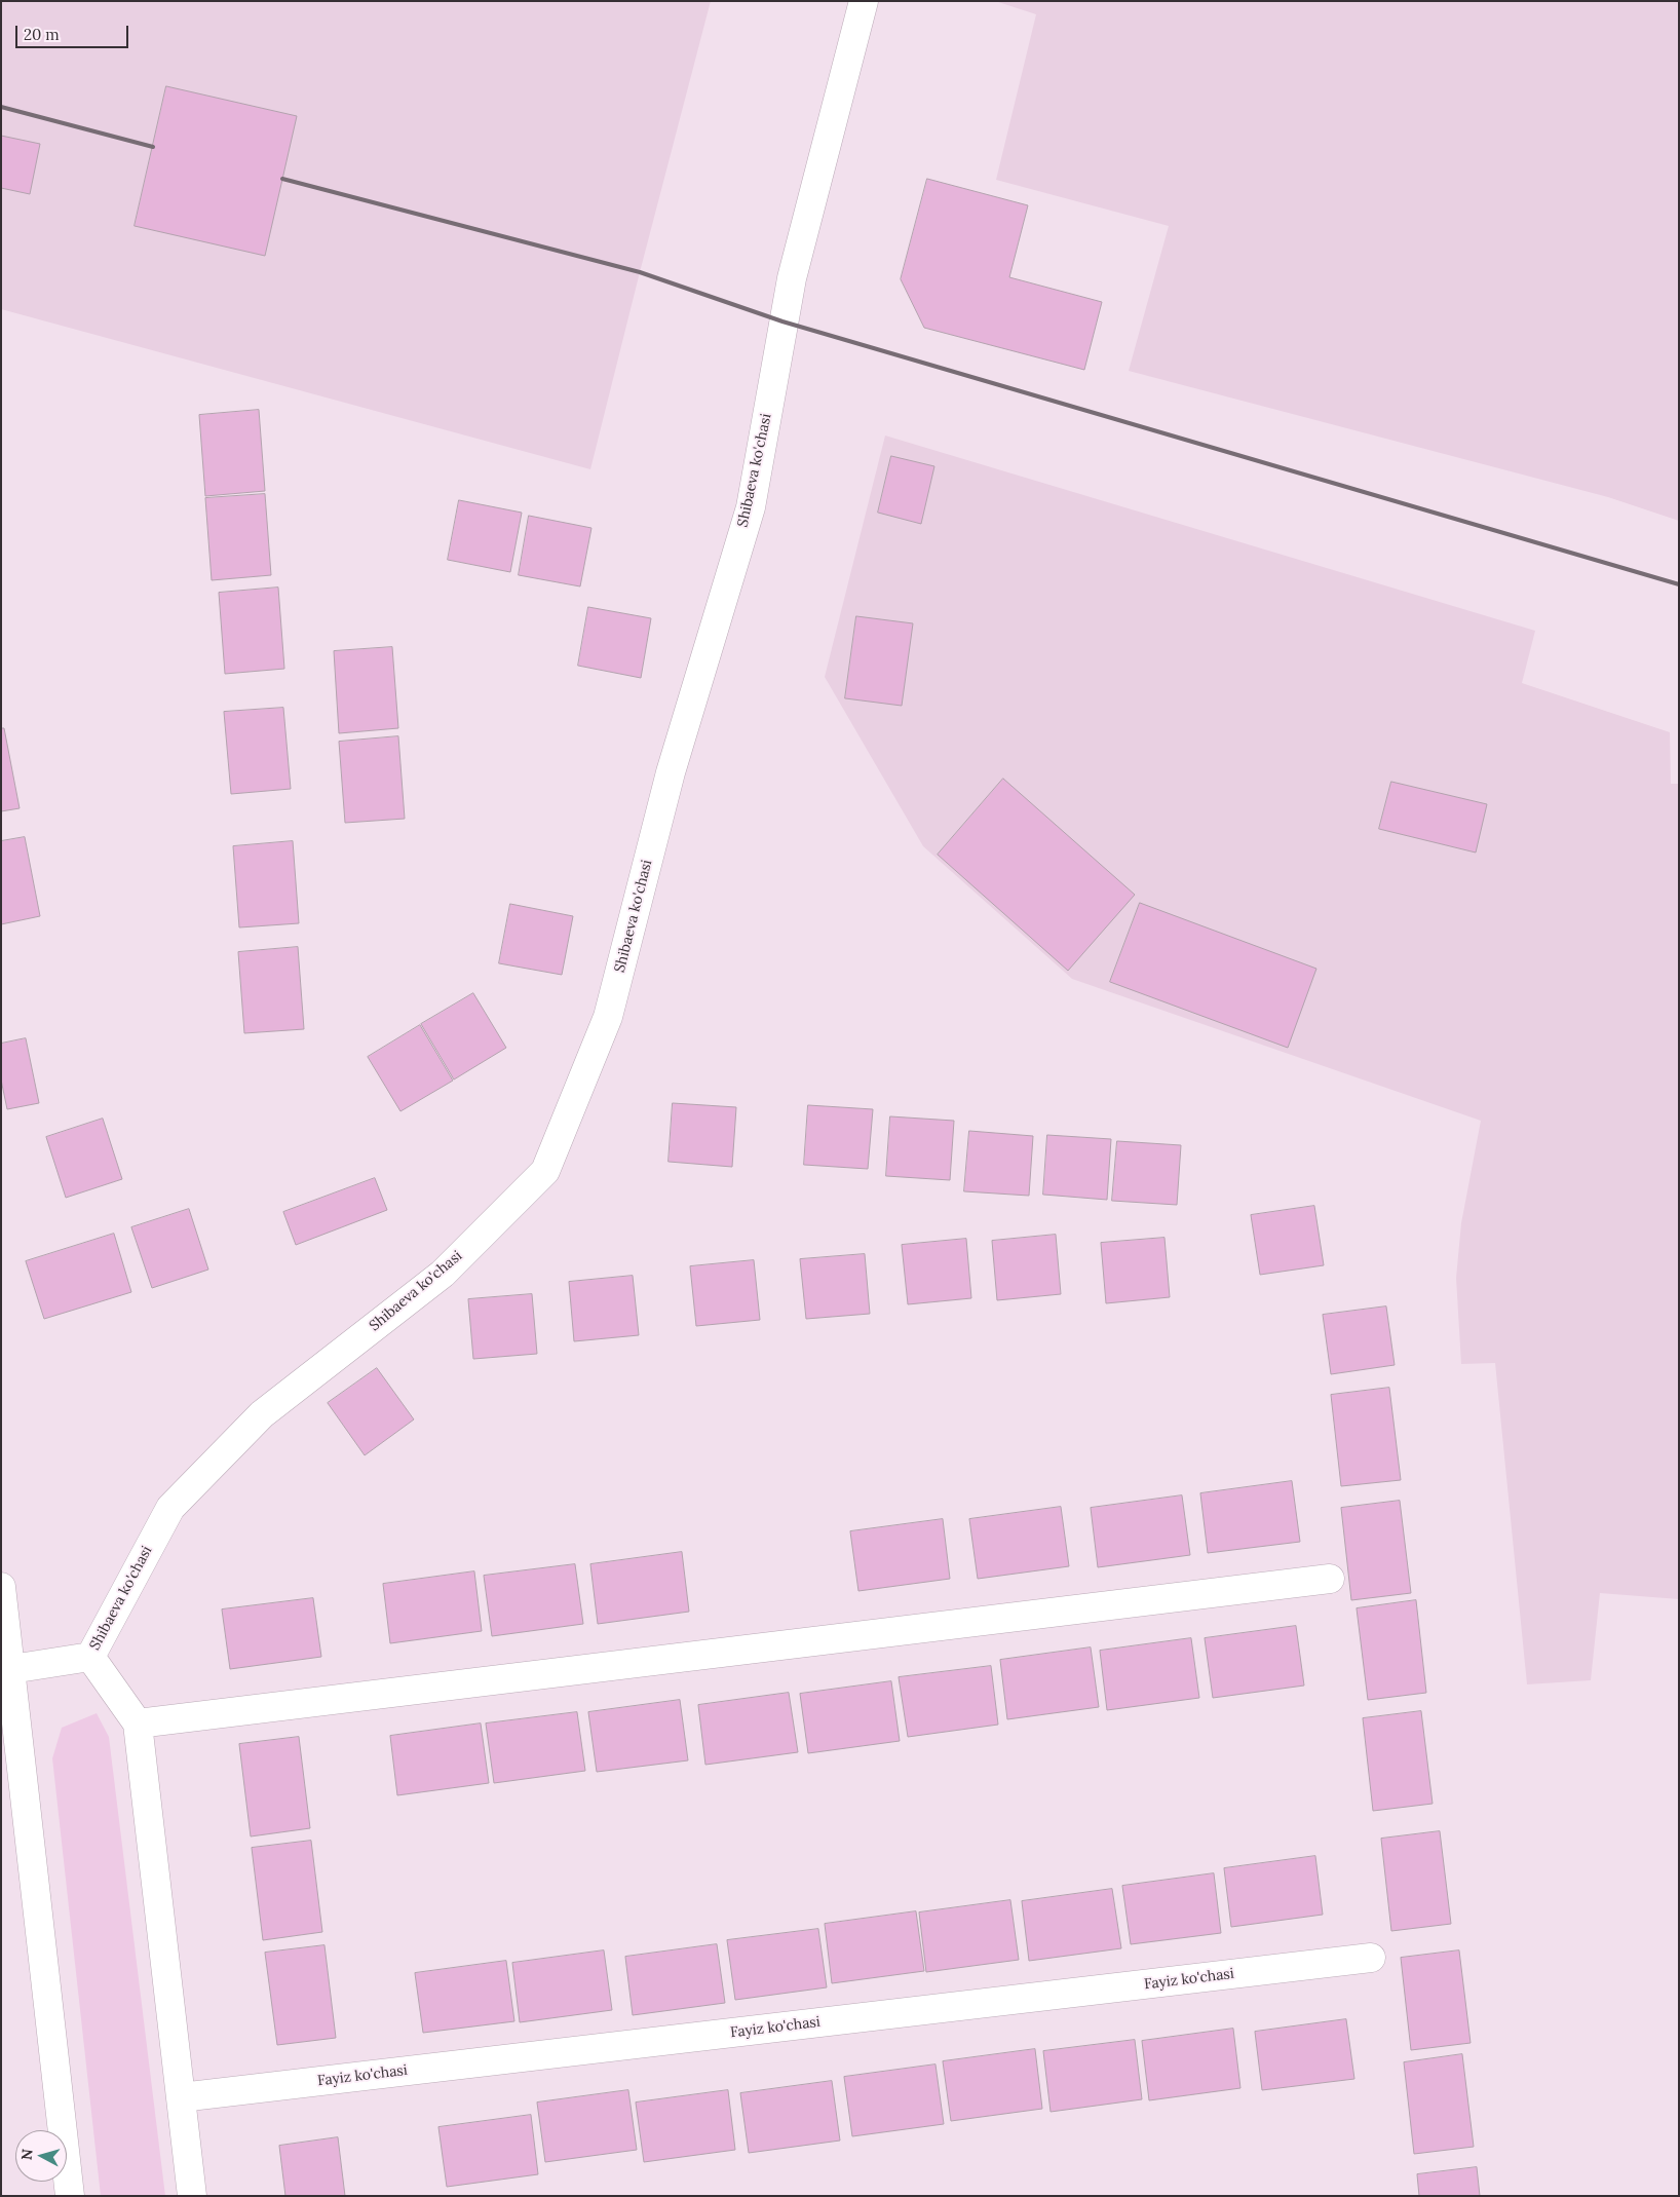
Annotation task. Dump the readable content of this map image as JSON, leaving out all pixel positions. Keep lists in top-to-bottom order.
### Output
{
  "streets": {
    "street": ["Shibaeva ko'chasi", "Fayiz ko'chasi"]
  },
  "scale_bar": "20 m",
  "north": "left"
}
